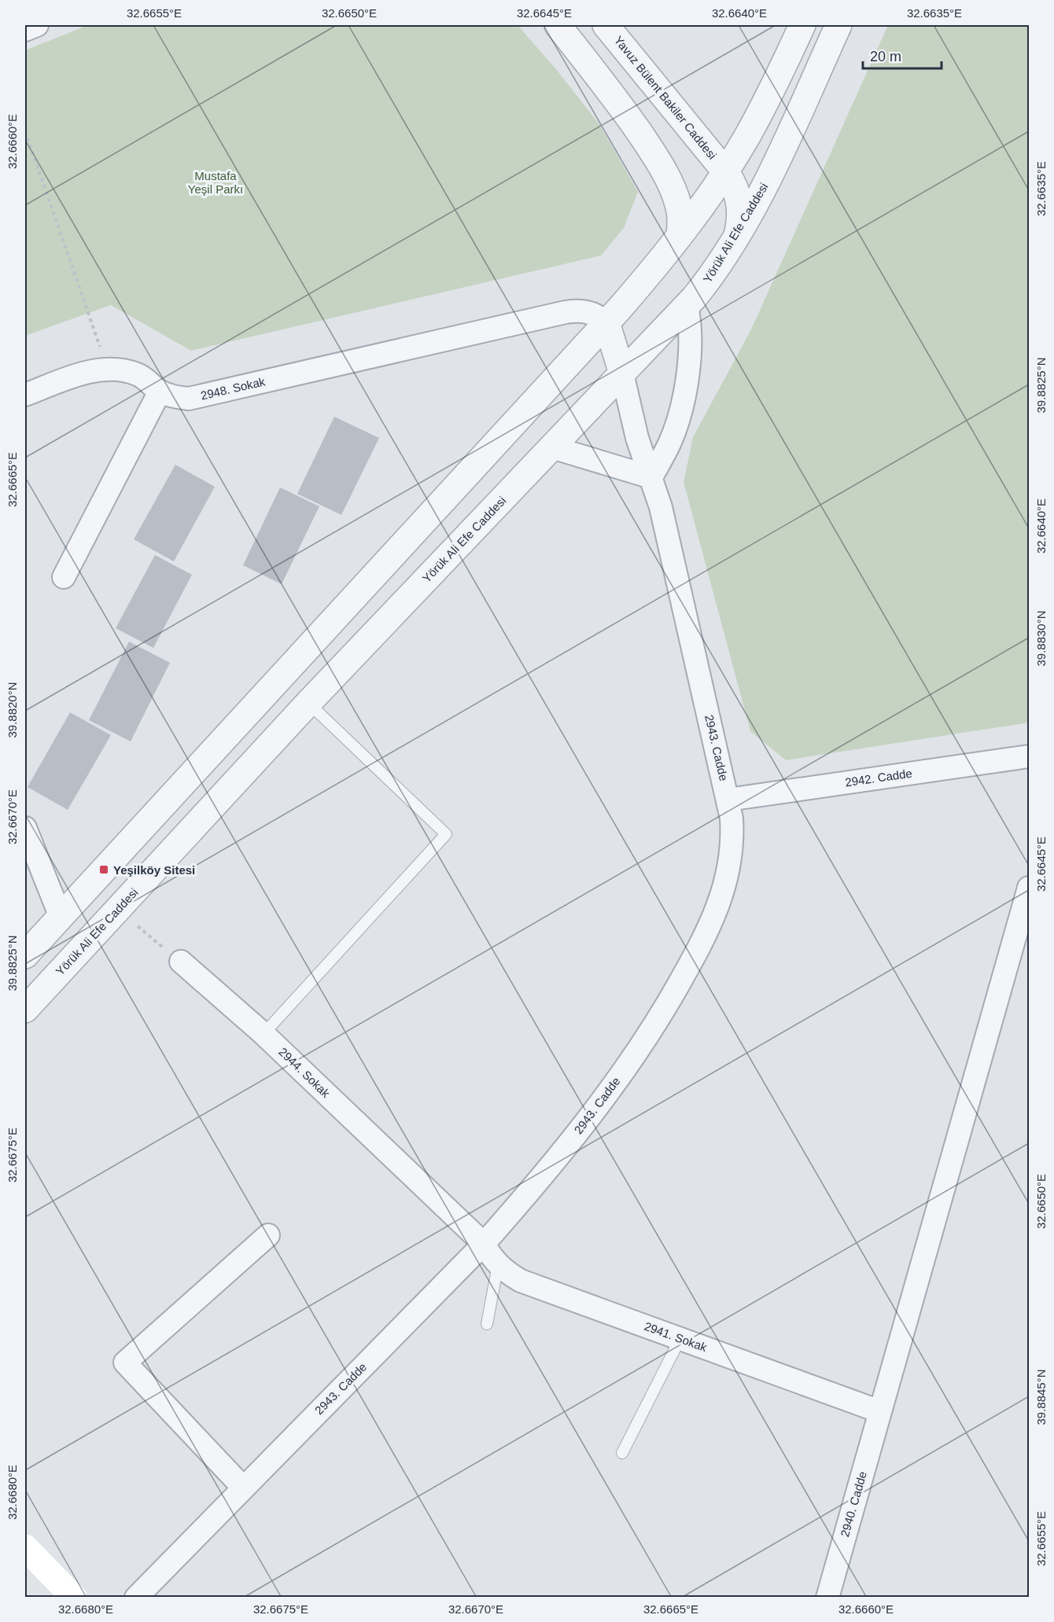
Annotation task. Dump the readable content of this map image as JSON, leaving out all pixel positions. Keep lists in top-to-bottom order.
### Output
{
  "streets": {
    "street": [
      "Yavuz Bülent Bakiler Caddesi",
      "Yörük Ali Efe Caddesi",
      "2948. Sokak",
      "2943. Cadde",
      "2942. Cadde",
      "2944. Sokak",
      "2941. Sokak",
      "2940. Cadde"
    ]
  },
  "crossings": [
    ["Yavuz Bülent Bakiler Caddesi", "Yörük Ali Efe Caddesi"],
    ["Yörük Ali Efe Caddesi", "2943. Cadde"],
    ["2943. Cadde", "2942. Cadde"],
    ["2943. Cadde", "2944. Sokak"],
    ["2943. Cadde", "2941. Sokak"],
    ["2944. Sokak", "2941. Sokak"],
    ["2941. Sokak", "2940. Cadde"]
  ],
  "parks": ["Mustafa Yeşil Parkı"],
  "places": {
    "transit": ["Yeşilköy Sitesi"]
  },
  "scale_bar": "20 m",
  "coordinates": [
    "32.6655°E",
    "32.6650°E",
    "32.6645°E",
    "32.6640°E",
    "32.6635°E",
    "32.6660°E",
    "39.8825°N",
    "32.6665°E",
    "39.8830°N",
    "39.8820°N",
    "32.6670°E",
    "32.6675°E",
    "39.8845°N",
    "32.6680°E"
  ]
}
